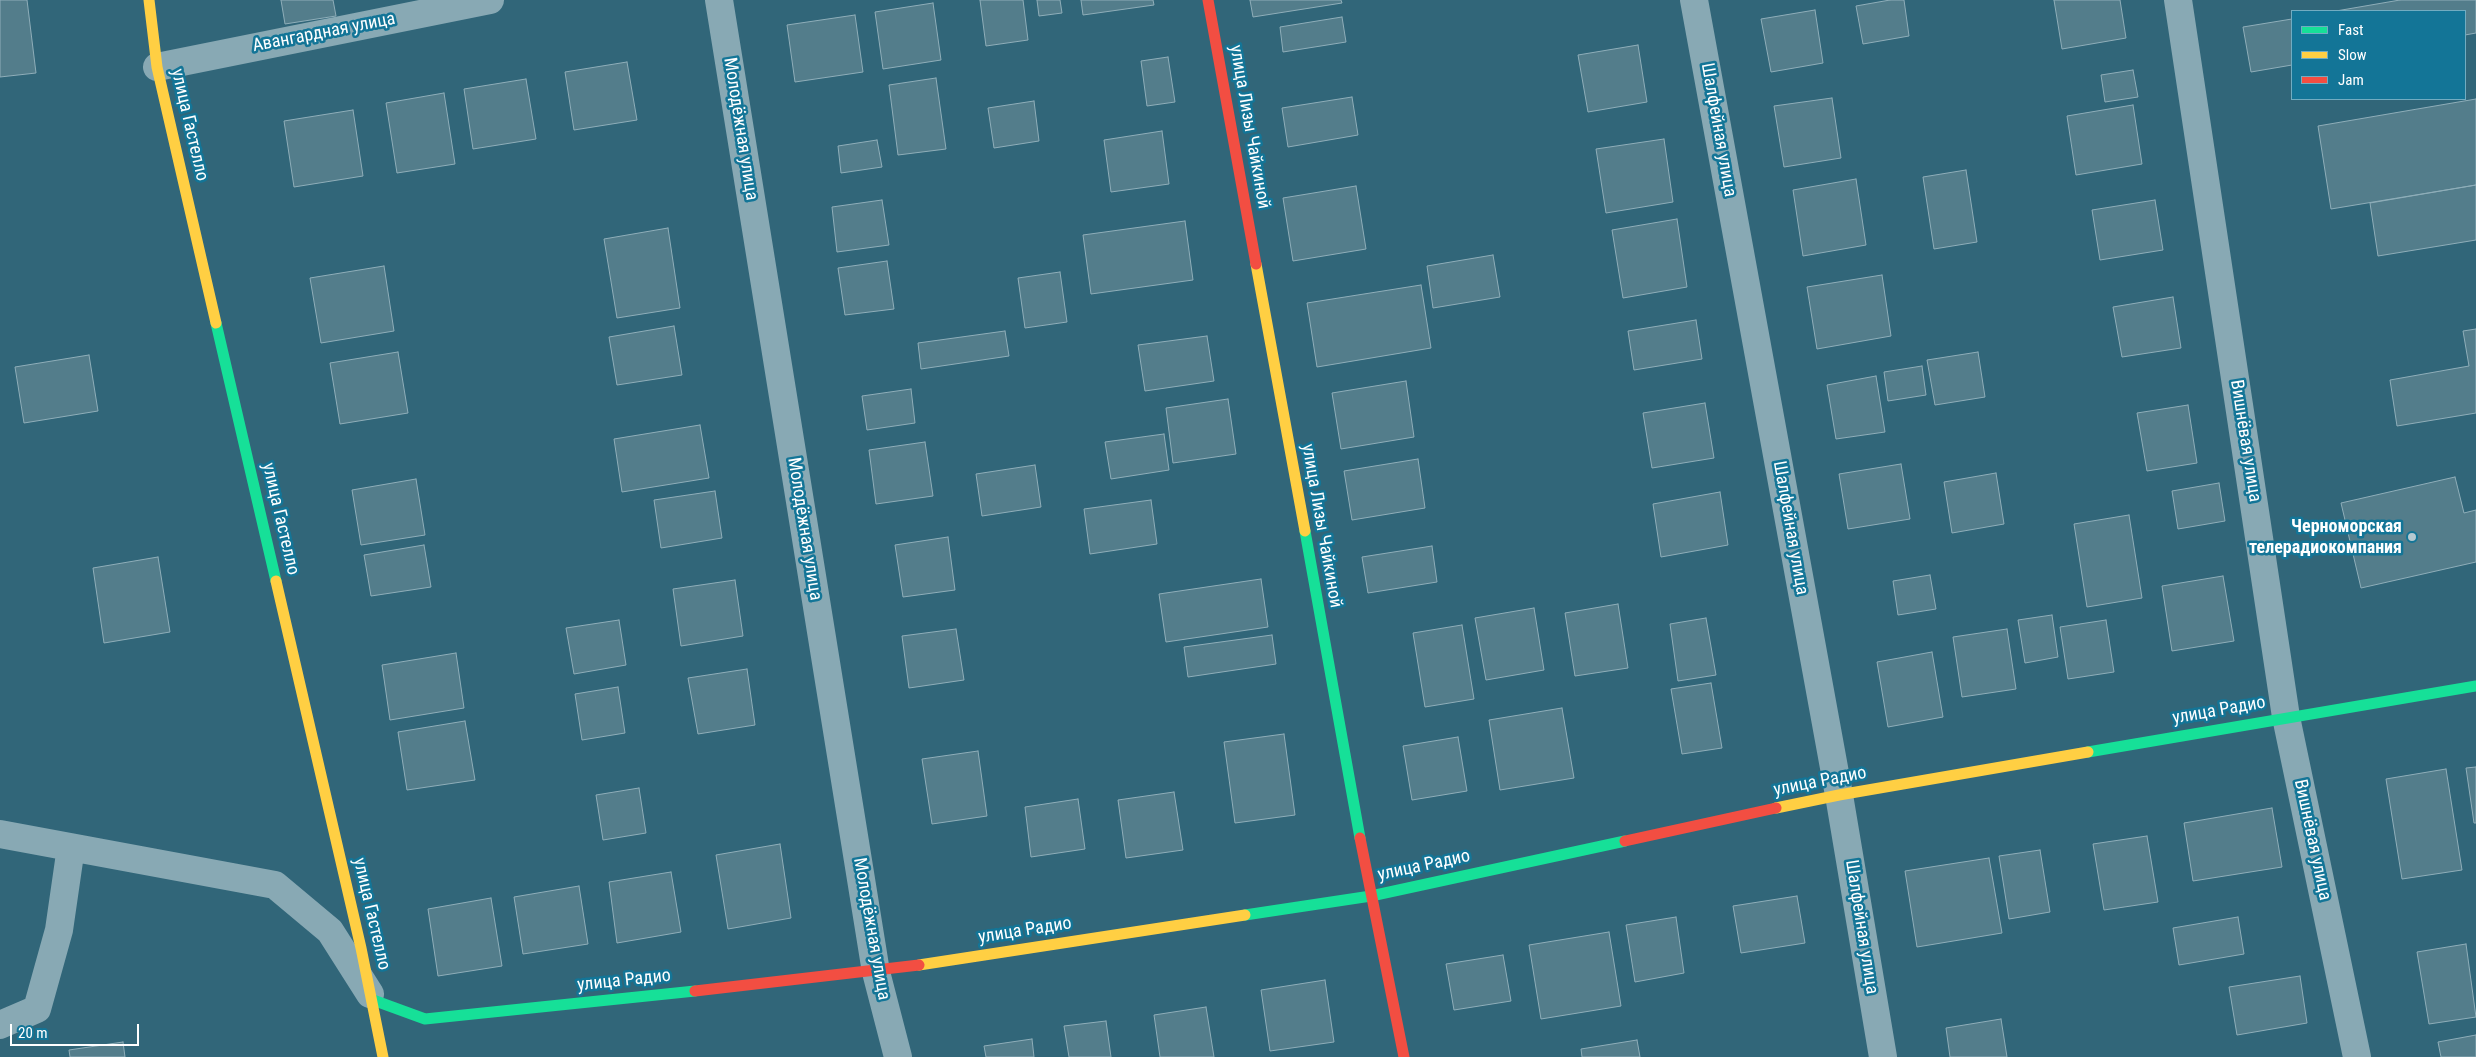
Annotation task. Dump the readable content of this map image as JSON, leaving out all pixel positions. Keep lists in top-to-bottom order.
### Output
{
  "streets": {
    "street": [
      "Авангардная улица",
      "улица Гастелло",
      "улица Лизы Чайкиной",
      "Молодёжная улица",
      "Шалфейная улица",
      "Вишнёвая улица",
      "улица Радио"
    ]
  },
  "crossings": [
    ["Авангардная улица", "улица Гастелло"],
    ["улица Гастелло", "улица Радио"],
    ["улица Лизы Чайкиной", "улица Радио"],
    ["Молодёжная улица", "улица Радио"],
    ["Шалфейная улица", "улица Радио"],
    ["Вишнёвая улица", "улица Радио"]
  ],
  "places": ["Черноморская телерадиокомпания"],
  "legend": ["Fast", "Slow", "Jam"],
  "scale_bar": "20 m"
}
